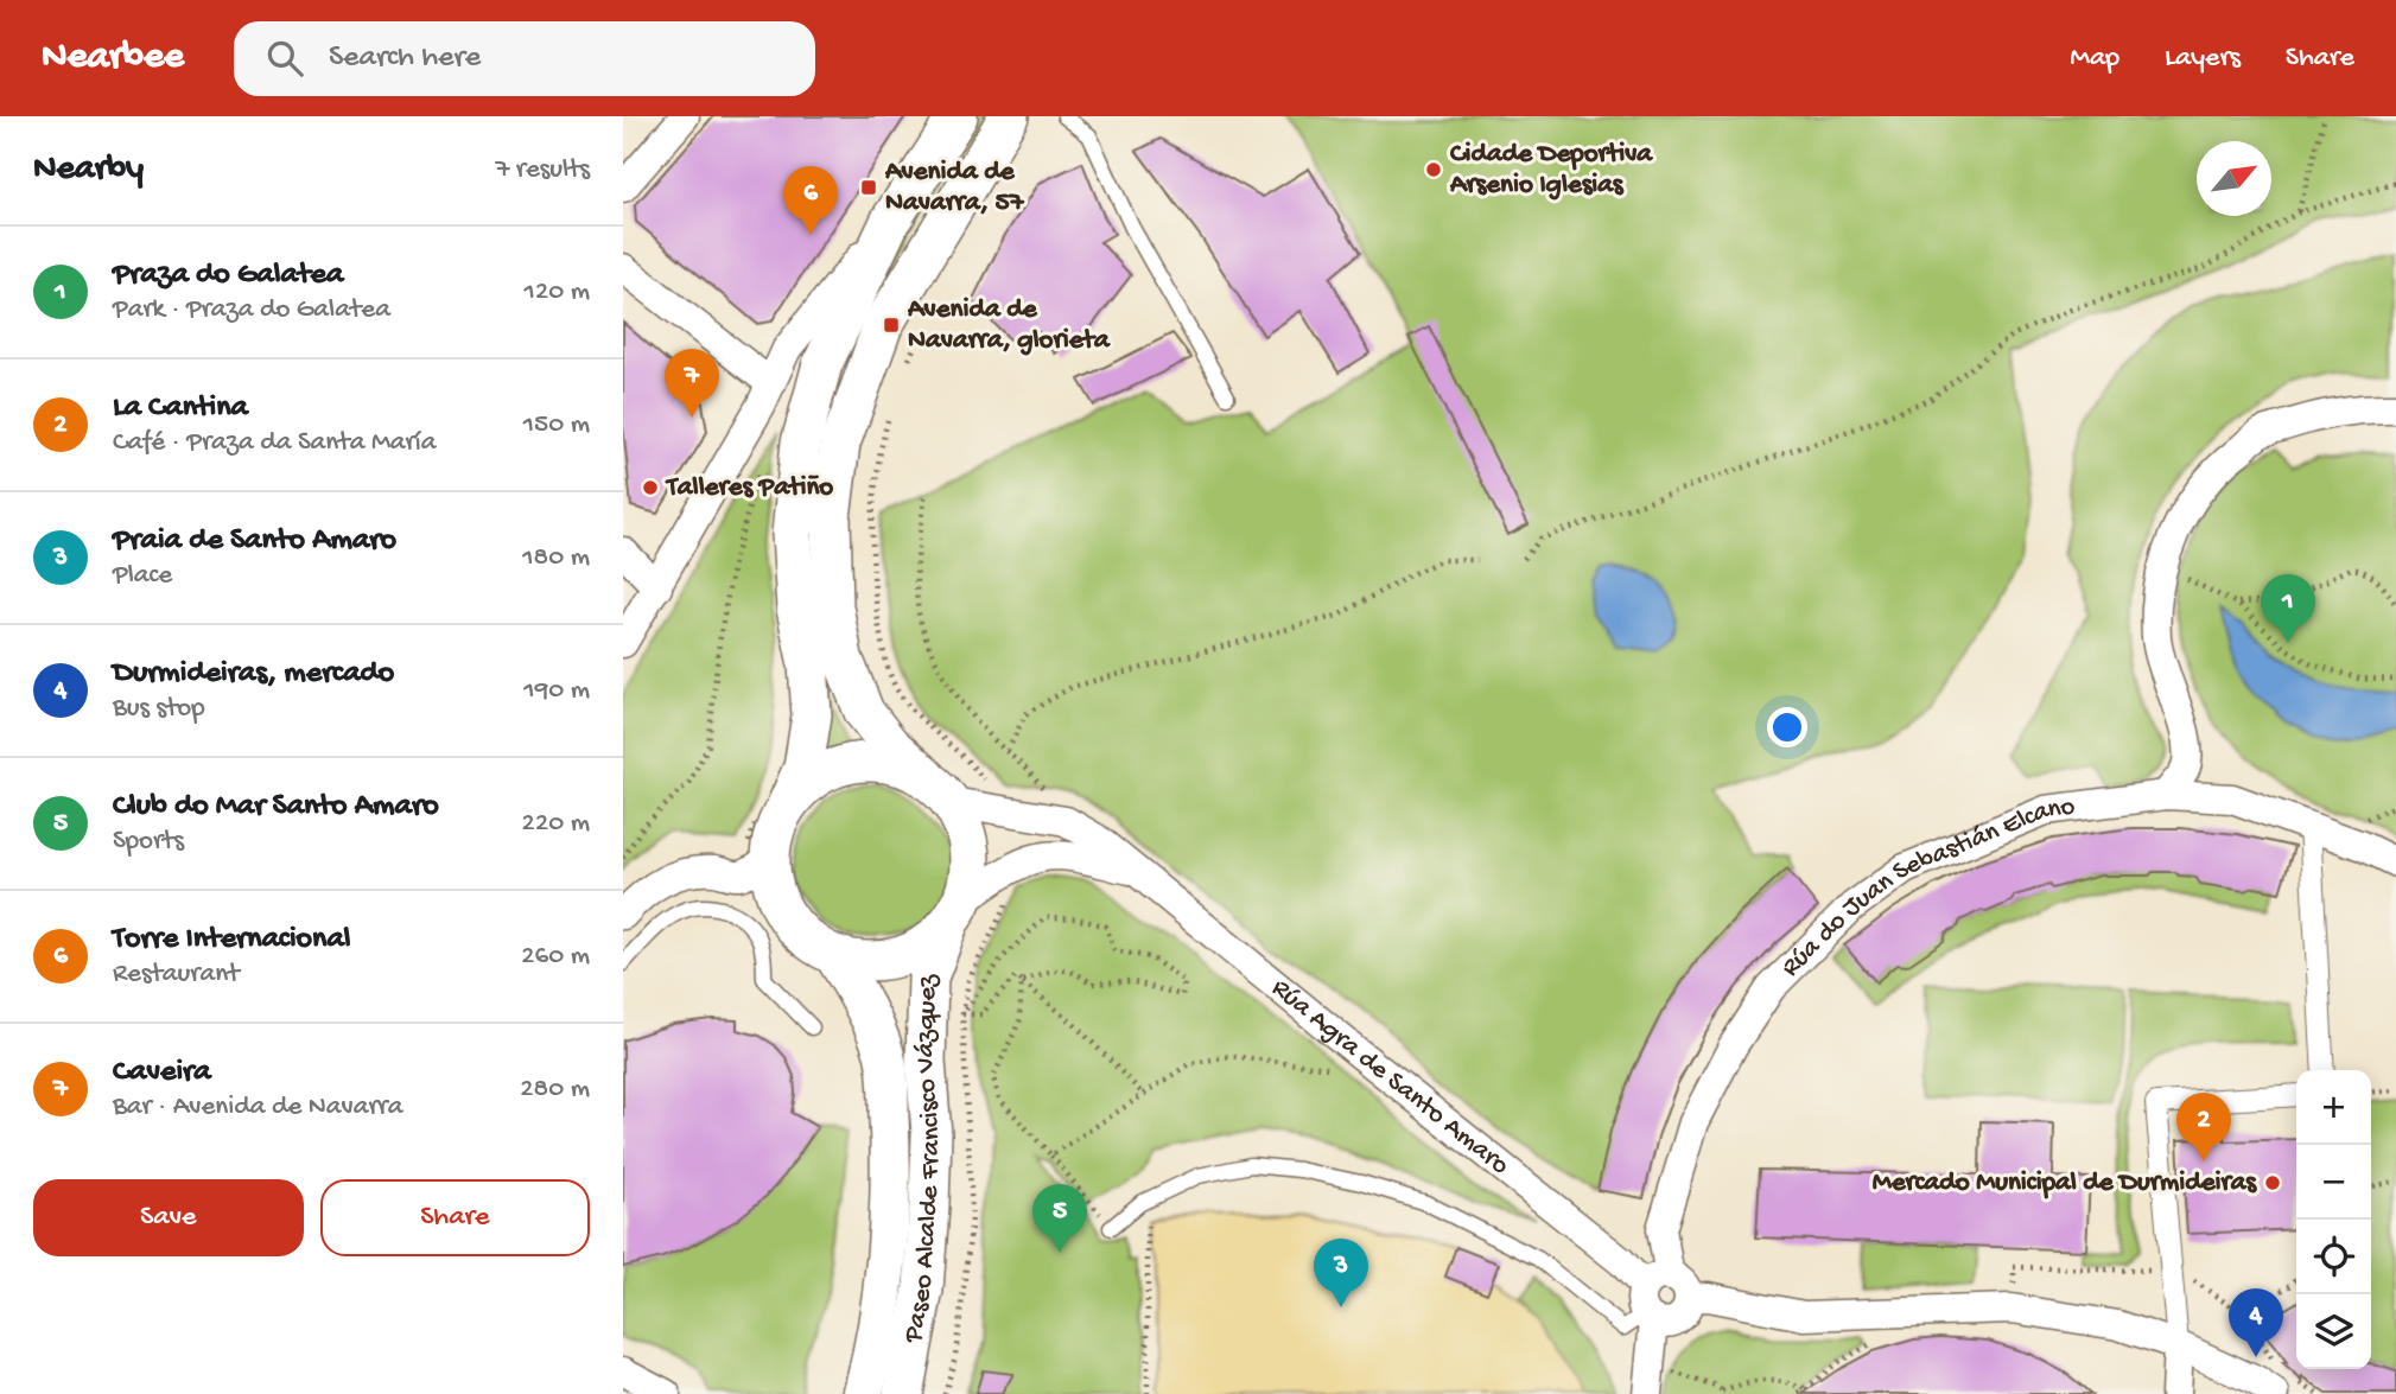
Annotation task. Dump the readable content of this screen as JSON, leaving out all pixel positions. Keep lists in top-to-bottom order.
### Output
{
  "streets": {
    "main road": ["Paseo Alcalde Francisco Vázquez"],
    "street": ["Rúa do Juan Sebastián Elcano", "Rúa Agra de Santo Amaro"]
  },
  "crossings": [
    ["Rúa do Juan Sebastián Elcano", "Rúa Agra de Santo Amaro"],
    ["Rúa Agra de Santo Amaro", "Paseo Alcalde Francisco Vázquez"]
  ],
  "places": {
    "other": ["Cidade Deportiva Arsenio Iglesias", "Talleres Patiño", "Mercado Municipal de Durmideiras"],
    "transit": ["Avenida de Navarra, 57", "Avenida de Navarra, glorieta"]
  },
  "north": "top right",
  "page": {
    "header": "Nearbee",
    "search": "Search here",
    "nav": ["Map", "Layers", "Share"],
    "heading": ["Nearby", "7 results"],
    "pins": [
      "6",
      "7",
      "1",
      "2",
      "5",
      "3",
      "4"
    ],
    "list": [
      {
        "mark": "1",
        "name": "Praza do Galatea",
        "note": "Park · Praza do Galatea",
        "value": "120 m"
      },
      {
        "mark": "2",
        "name": "La Cantina",
        "note": "Café · Praza da Santa María",
        "value": "150 m"
      },
      {
        "mark": "3",
        "name": "Praia de Santo Amaro",
        "note": "Place",
        "value": "180 m"
      },
      {
        "mark": "4",
        "name": "Durmideiras, mercado",
        "note": "Bus stop",
        "value": "190 m"
      },
      {
        "mark": "5",
        "name": "Club do Mar Santo Amaro",
        "note": "Sports",
        "value": "220 m"
      },
      {
        "mark": "6",
        "name": "Torre Internacional",
        "note": "Restaurant",
        "value": "260 m"
      },
      {
        "mark": "7",
        "name": "Caveira",
        "note": "Bar · Avenida de Navarra",
        "value": "280 m"
      }
    ],
    "map_buttons": ["+", "−"],
    "buttons": ["Save", "Share"]
  }
}
